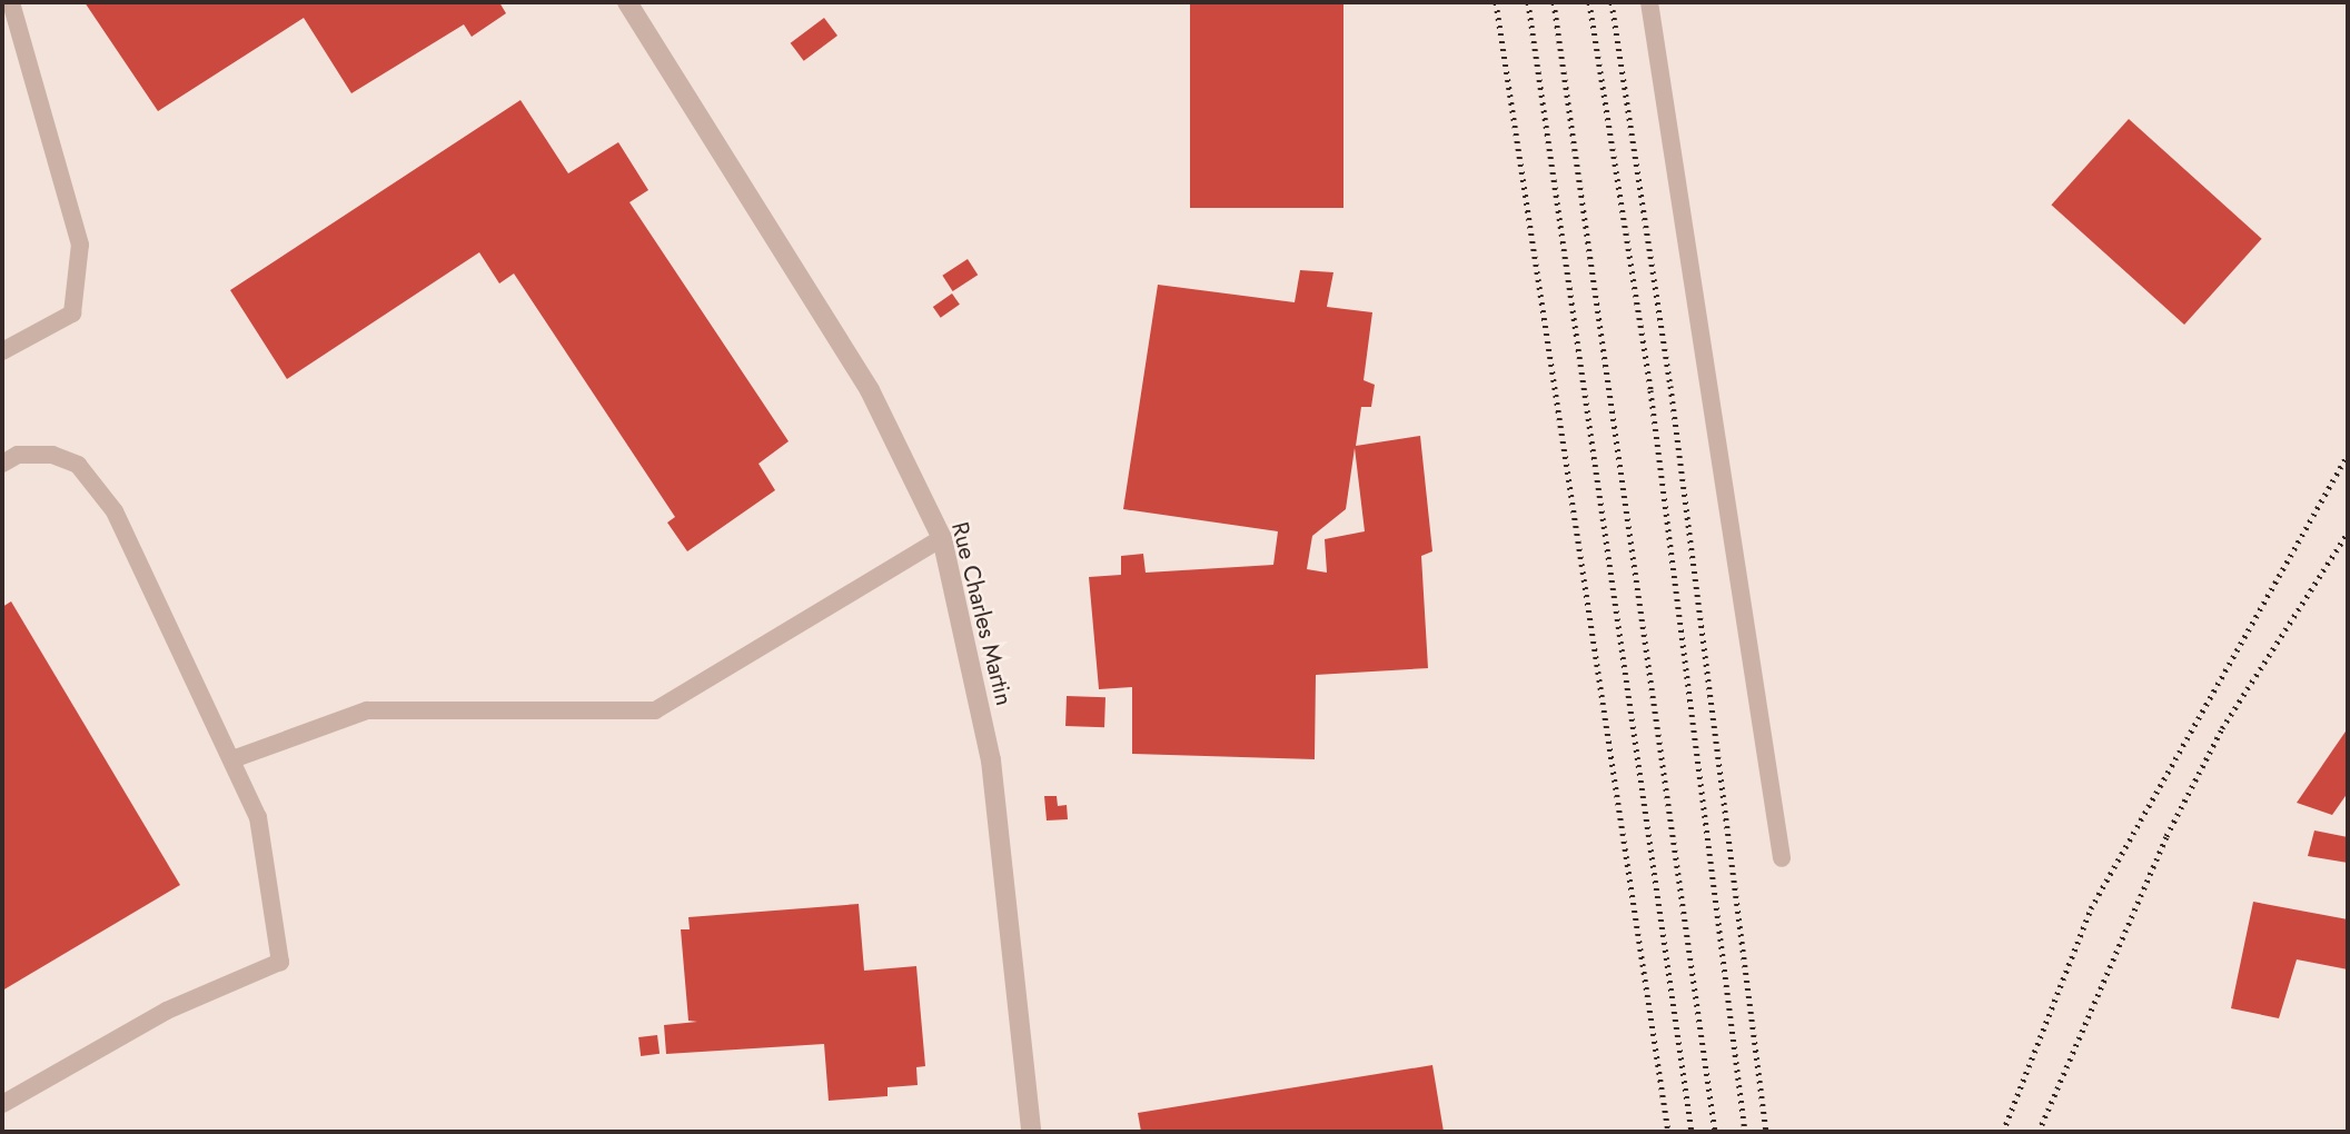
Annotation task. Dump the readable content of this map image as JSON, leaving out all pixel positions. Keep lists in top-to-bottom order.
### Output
{
  "streets": {
    "street": ["Rue Charles Martin"]
  }
}
